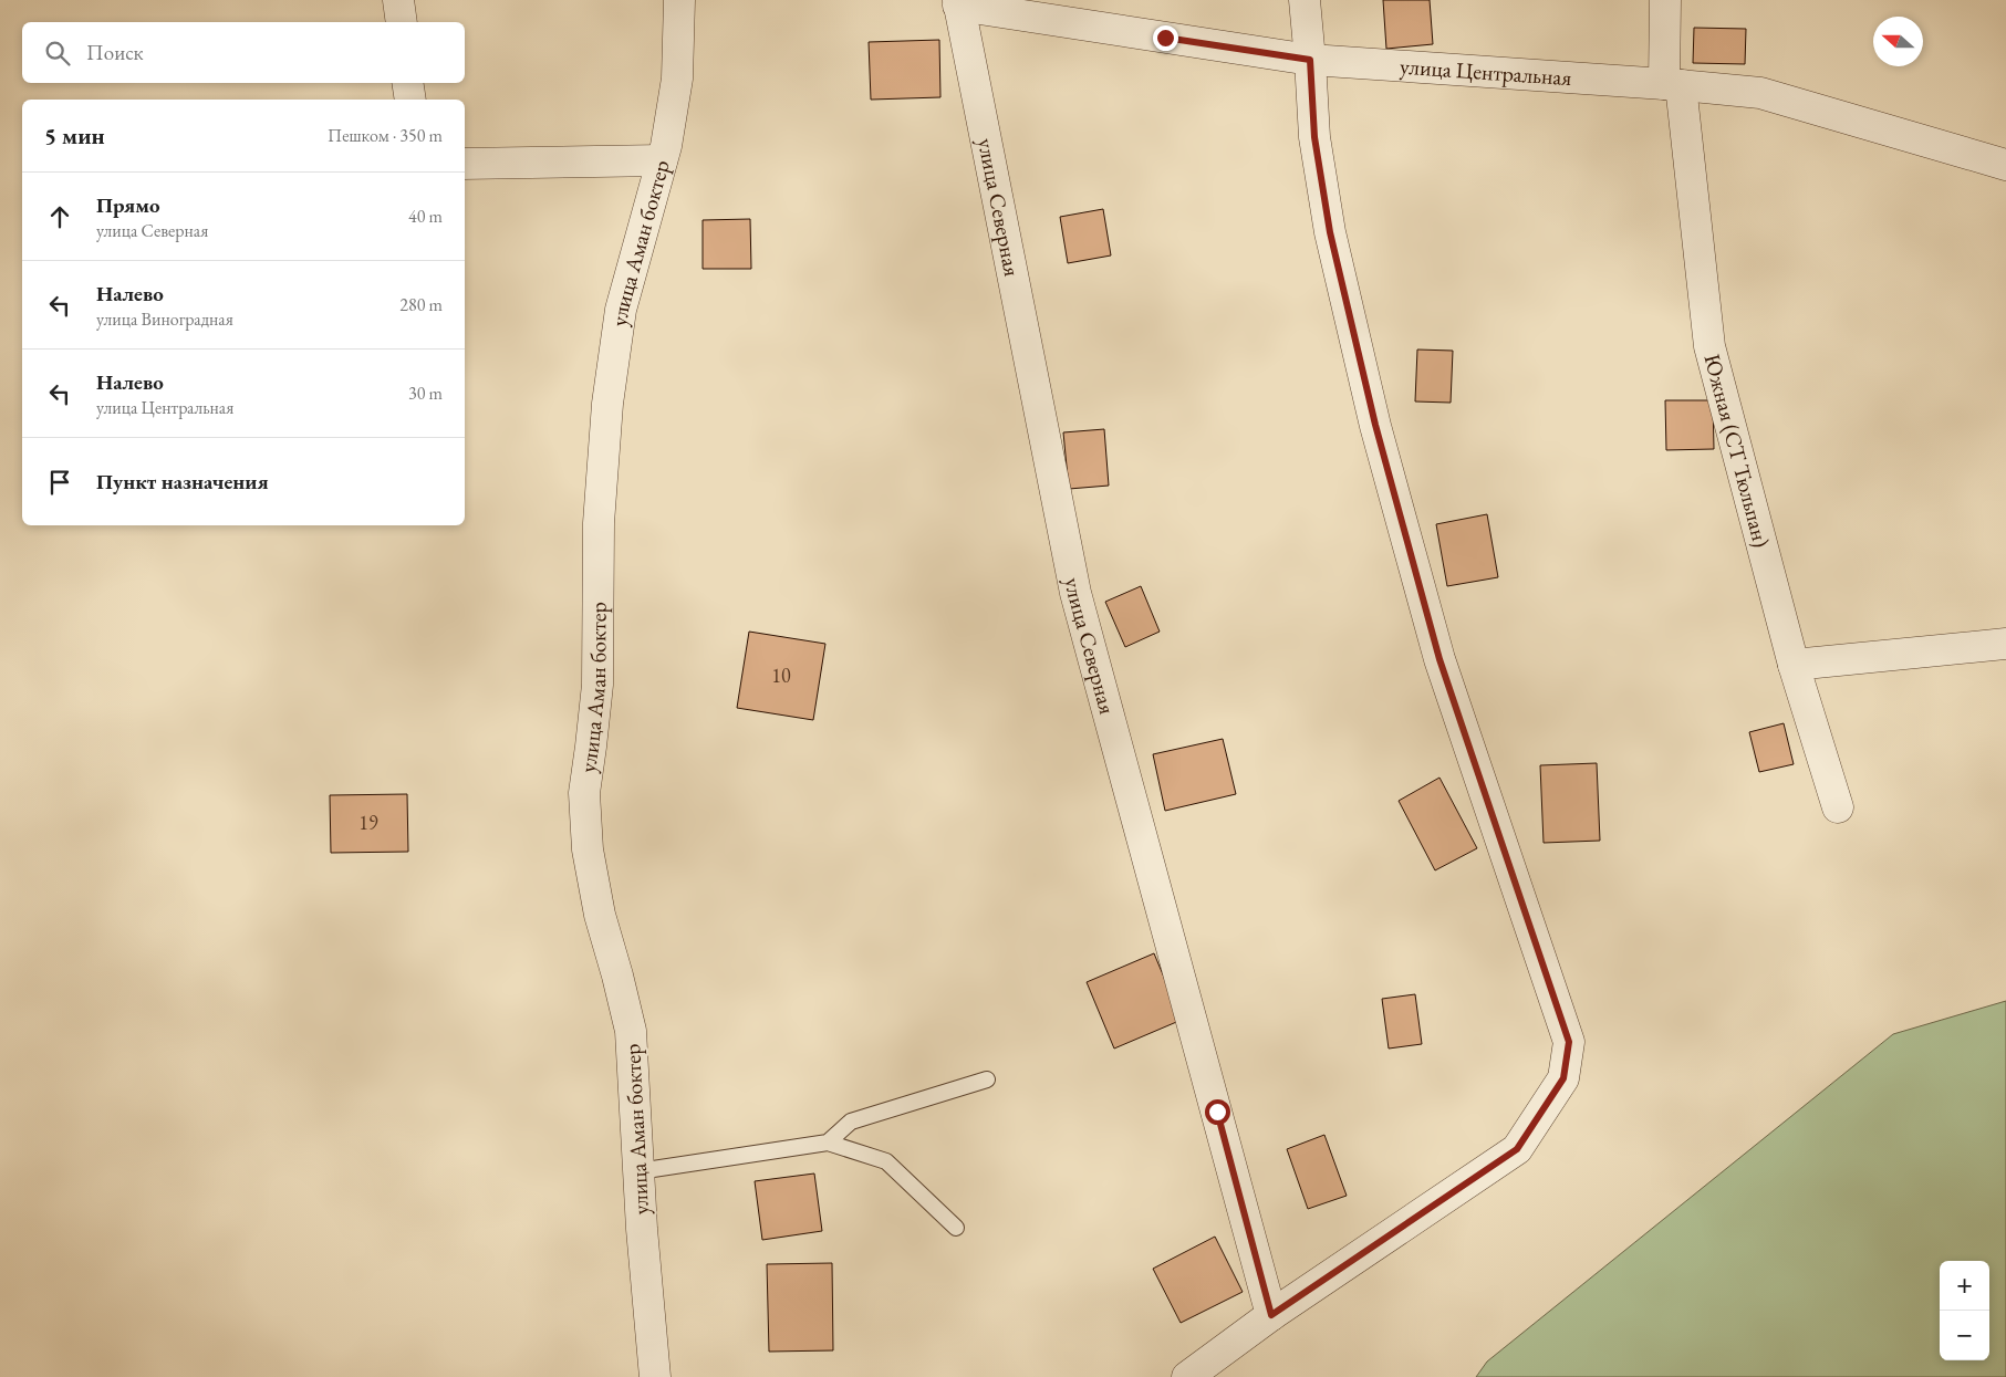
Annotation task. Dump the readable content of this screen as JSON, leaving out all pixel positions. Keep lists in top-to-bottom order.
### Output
{
  "streets": {
    "street": [
      "улица Центральная",
      "улица Северная",
      "улица Аман боктер",
      "Южная (СТ Тюльпан)"
    ]
  },
  "crossings": [
    ["улица Центральная", "улица Северная"],
    ["улица Центральная", "Южная (СТ Тюльпан)"]
  ],
  "house_numbers": ["10", "19"],
  "north": "left",
  "page": {
    "search": "Поиск",
    "heading": ["5 мин", "Пешком · 350 m"],
    "list": [
      ["Прямо", "улица Северная", "40 m"],
      ["Налево", "улица Виноградная", "280 m"],
      ["Налево", "улица Центральная", "30 m"],
      "Пункт назначения"
    ],
    "map_buttons": ["+", "−"]
  }
}
